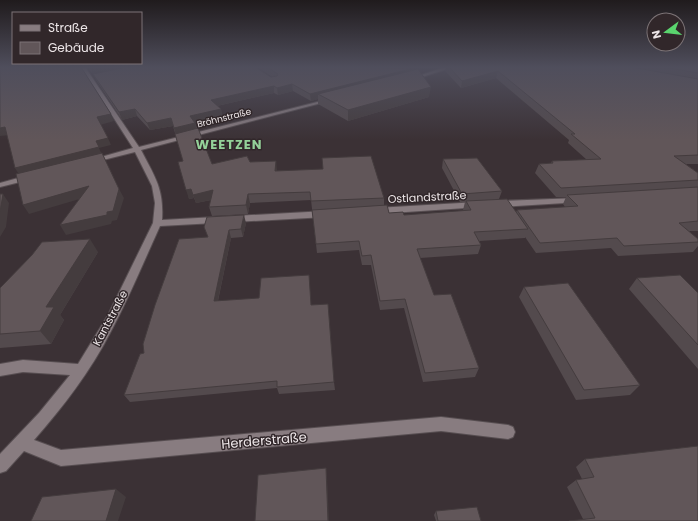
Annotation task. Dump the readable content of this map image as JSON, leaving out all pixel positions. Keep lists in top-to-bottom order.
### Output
{
  "streets": {
    "street": [
      "Bröhnstraße",
      "Ostlandstraße",
      "Kantstraße",
      "Herderstraße"
    ]
  },
  "crossings": [
    ["Bröhnstraße", "Kantstraße"],
    ["Kantstraße", "Herderstraße"]
  ],
  "districts": ["WEETZEN"],
  "legend": ["Straße", "Gebäude"],
  "north": "left"
}
